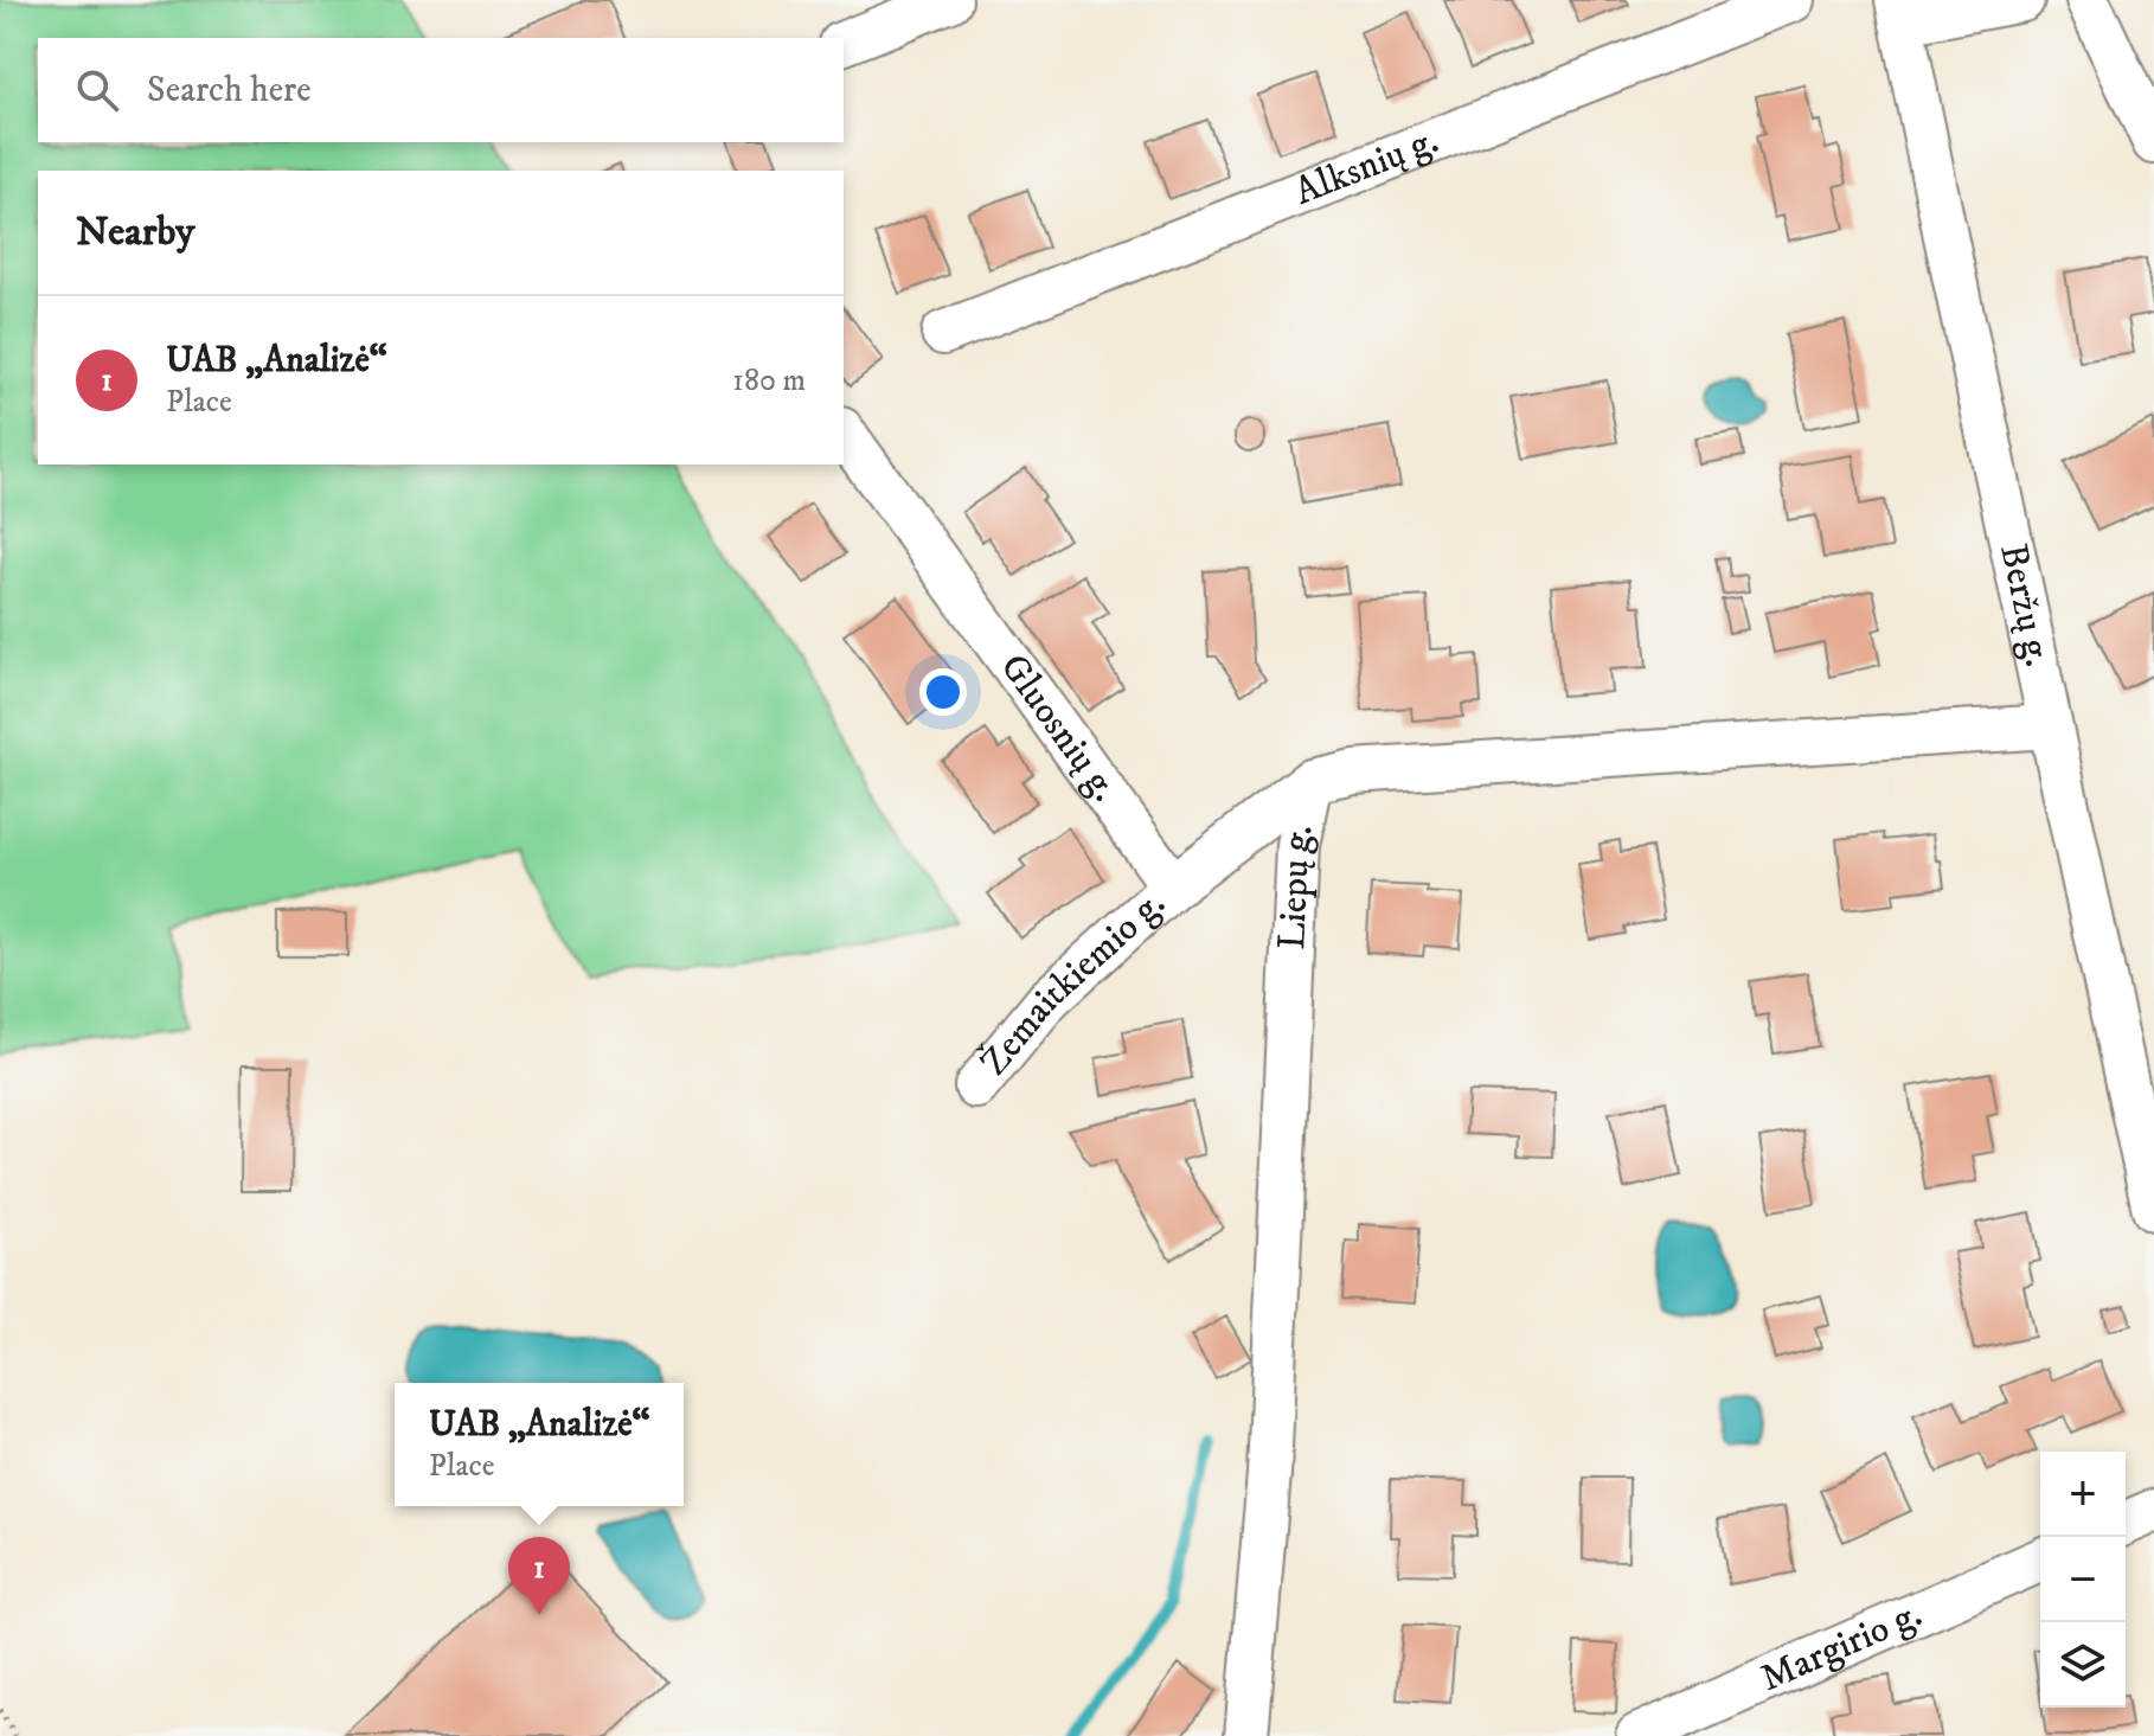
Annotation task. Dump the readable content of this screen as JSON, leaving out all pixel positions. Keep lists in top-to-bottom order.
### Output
{
  "streets": {
    "street": [
      "Alksnių g.",
      "Beržų g.",
      "Gluosnių g.",
      "Liepų g.",
      "Žemaitkiemio g.",
      "Margirio g."
    ]
  },
  "crossings": [
    ["Beržų g.", "Liepų g."],
    ["Gluosnių g.", "Žemaitkiemio g."]
  ],
  "page": {
    "search": "Search here",
    "heading": "Nearby",
    "list": [
      {
        "mark": "1",
        "name": "UAB „Analizė“",
        "note": "Place",
        "value": "180 m"
      }
    ],
    "popup": ["UAB „Analizė“", "Place"],
    "map_buttons": ["+", "−"],
    "pins": "1"
  }
}
